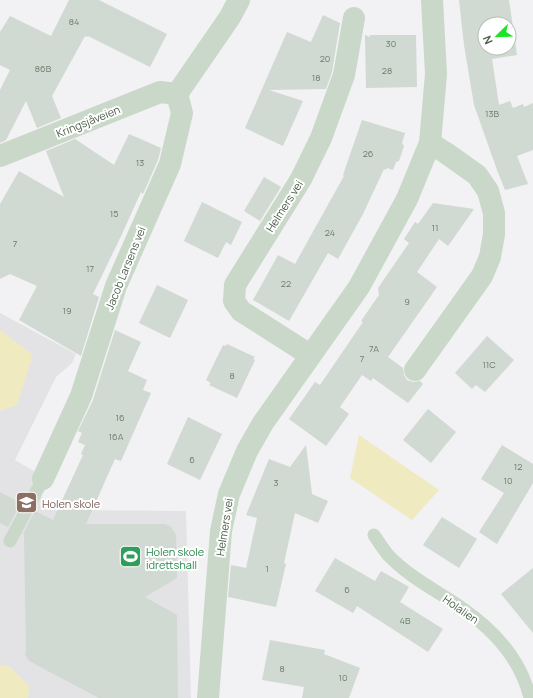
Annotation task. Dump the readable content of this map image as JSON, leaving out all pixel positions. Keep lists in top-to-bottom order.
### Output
{
  "streets": {
    "street": ["Kringsjåveien", "Helmers vei", "Jacob Larsens vei"],
    "lane": ["Holalien"]
  },
  "crossings": [
    ["Kringsjåveien", "Jacob Larsens vei"]
  ],
  "places": {
    "school or university": ["Holen skole"],
    "sports": ["Holen skole idrettshall"]
  },
  "house_numbers": [
    "84",
    "30",
    "20",
    "86B",
    "28",
    "18",
    "13B",
    "26",
    "13",
    "15",
    "11",
    "24",
    "7",
    "17",
    "22",
    "9",
    "19",
    "7A",
    "7",
    "11C",
    "8",
    "16",
    "16A",
    "6",
    "12",
    "10",
    "3",
    "1",
    "6",
    "4B",
    "8",
    "10"
  ],
  "north": "bottom left"
}
